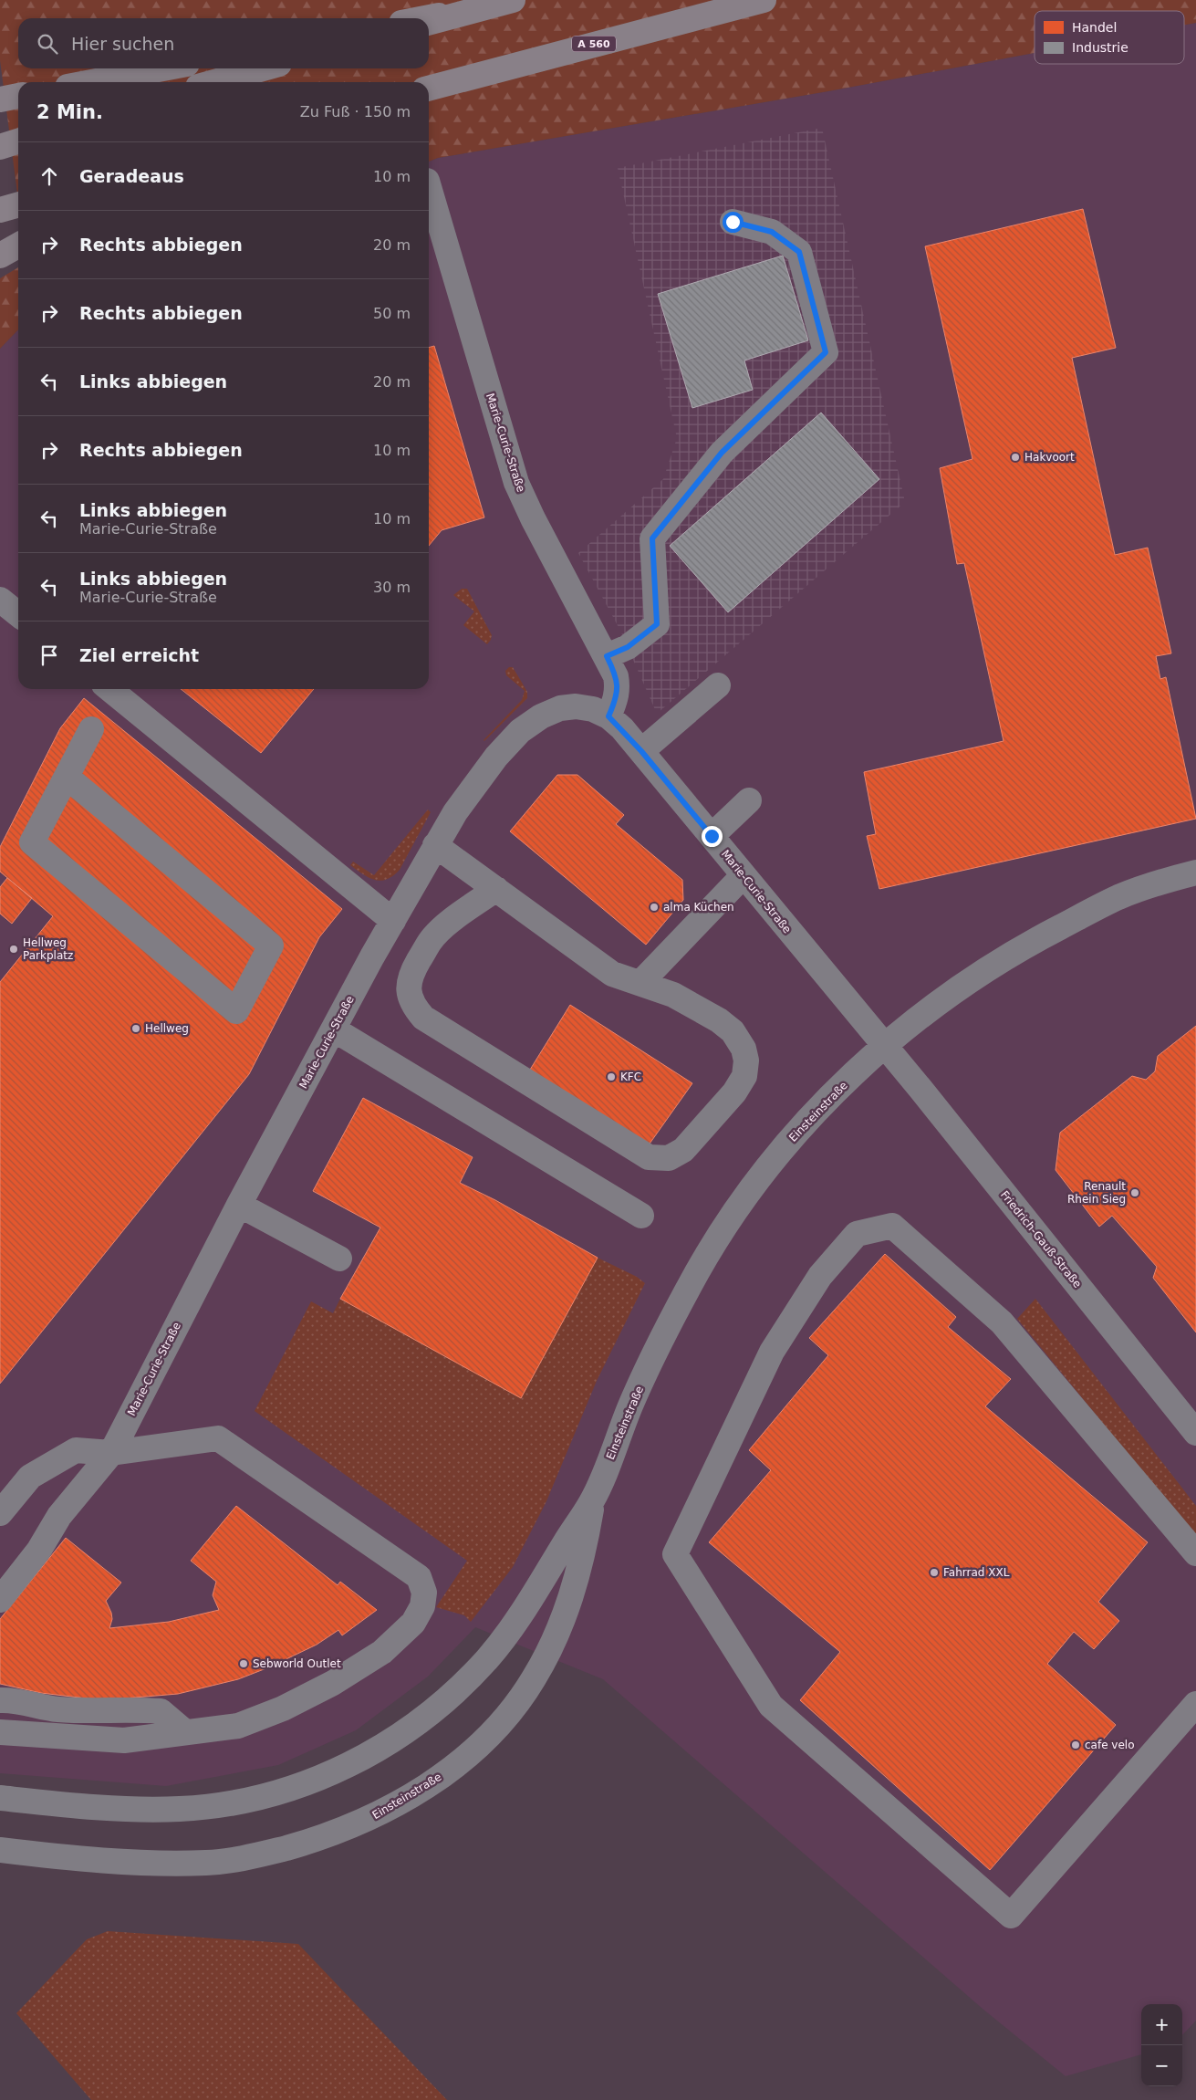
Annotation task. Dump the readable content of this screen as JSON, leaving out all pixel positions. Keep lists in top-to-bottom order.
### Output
{
  "streets": {
    "highway": ["A 560"],
    "street": ["Marie-Curie-Straße", "Einsteinstraße", "Friedrich-Gauß-Straße"]
  },
  "crossings": [
    ["Marie-Curie-Straße", "Einsteinstraße"],
    ["Marie-Curie-Straße", "Friedrich-Gauß-Straße"],
    ["Einsteinstraße", "Friedrich-Gauß-Straße"]
  ],
  "places": [
    "Hakvoort",
    "alma Küchen",
    "Hellweg Parkplatz",
    "Hellweg",
    "KFC",
    "Renault Rhein Sieg",
    "Fahrrad XXL",
    "Sebworld Outlet",
    "cafe velo"
  ],
  "legend": ["Handel", "Industrie"],
  "page": {
    "search": "Hier suchen",
    "heading": ["2 Min.", "Zu Fuß · 150 m"],
    "list": [
      ["Geradeaus", "10 m"],
      ["Rechts abbiegen", "20 m"],
      ["Rechts abbiegen", "50 m"],
      ["Links abbiegen", "20 m"],
      ["Rechts abbiegen", "10 m"],
      ["Links abbiegen", "Marie-Curie-Straße", "10 m"],
      ["Links abbiegen", "Marie-Curie-Straße", "30 m"],
      "Ziel erreicht"
    ],
    "map_buttons": ["+", "−"]
  }
}
